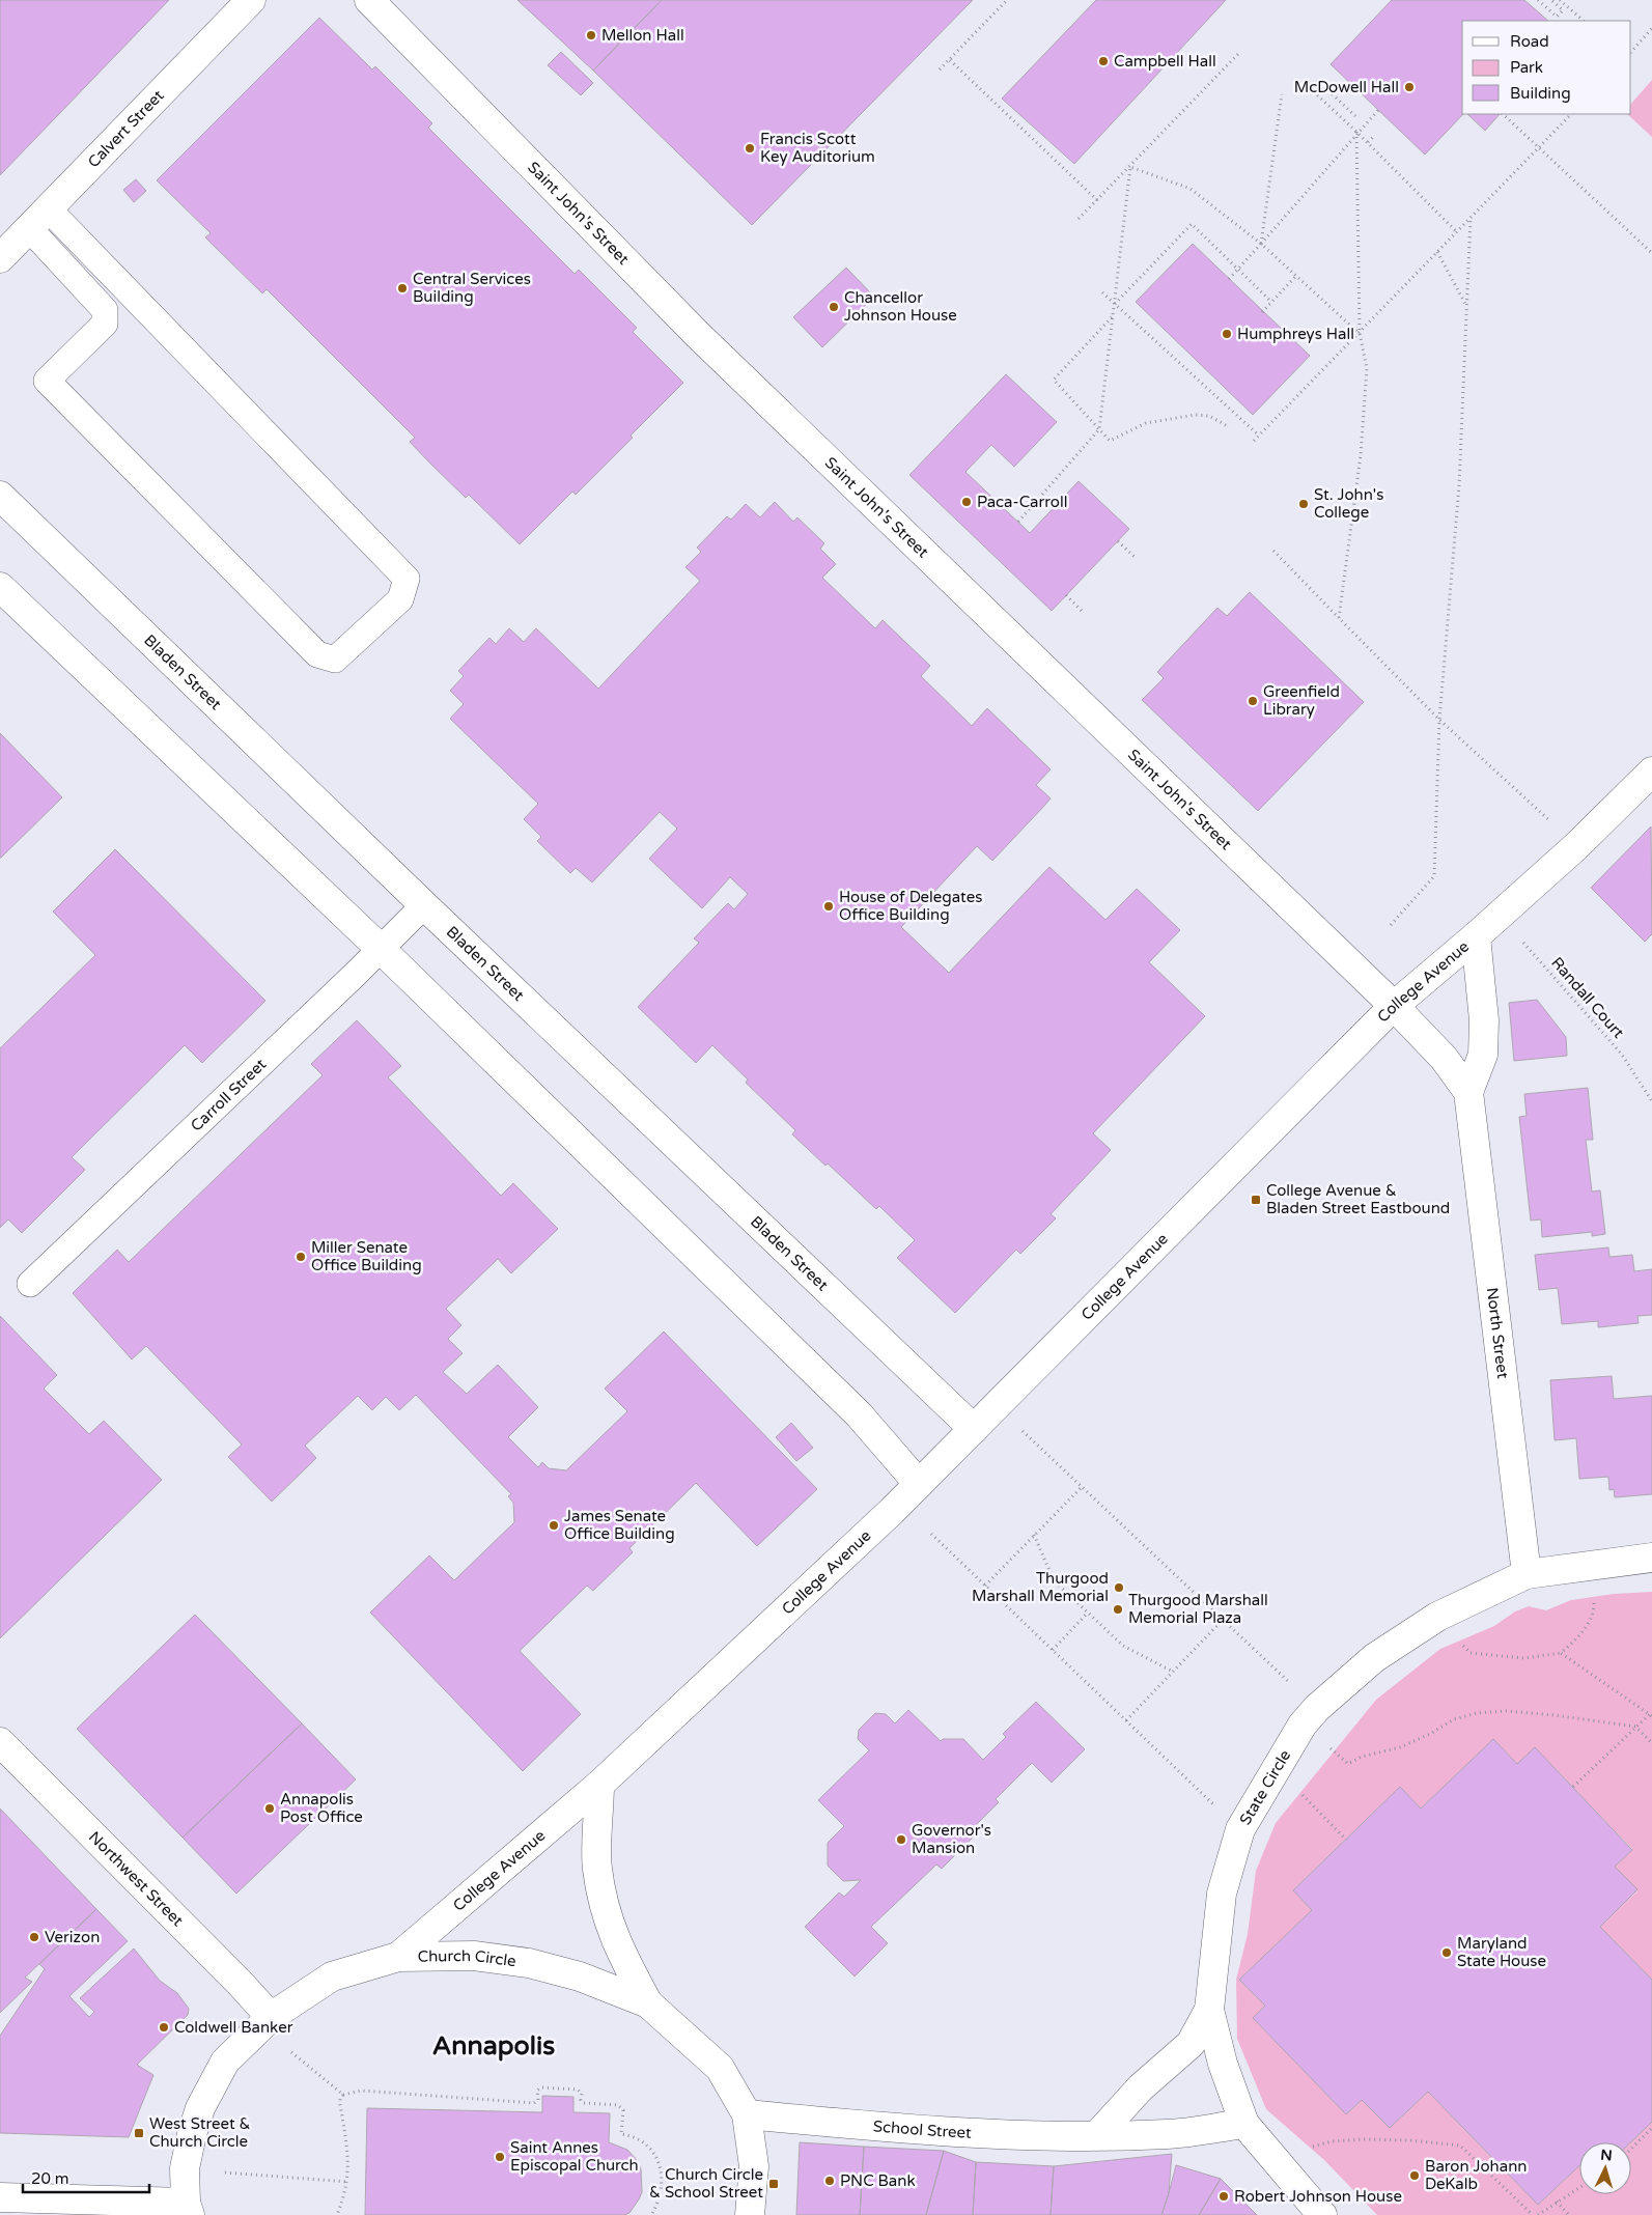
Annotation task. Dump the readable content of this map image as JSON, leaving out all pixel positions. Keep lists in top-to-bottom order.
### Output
{
  "streets": {
    "main road": [
      "Calvert Street",
      "Saint John's Street",
      "Bladen Street",
      "College Avenue",
      "North Street",
      "State Circle",
      "Northwest Street",
      "Church Circle",
      "School Street"
    ],
    "lane": ["Carroll Street"],
    "path": ["Randall Court"]
  },
  "crossings": [
    ["Saint John's Street", "College Avenue"],
    ["Saint John's Street", "North Street"],
    ["Bladen Street", "College Avenue"],
    ["Bladen Street", "Carroll Street"],
    ["College Avenue", "Randall Court"],
    ["College Avenue", "North Street"],
    ["College Avenue", "Church Circle"],
    ["North Street", "State Circle"],
    ["State Circle", "School Street"],
    ["Northwest Street", "Church Circle"],
    ["Church Circle", "School Street"]
  ],
  "districts": ["Annapolis"],
  "places": {
    "other": [
      "Mellon Hall",
      "Campbell Hall",
      "McDowell Hall",
      "Francis Scott Key Auditorium",
      "Central Services Building",
      "Chancellor Johnson House",
      "Humphreys Hall",
      "Paca-Carroll",
      "St. John's College",
      "Greenfield Library",
      "House of Delegates Office Building",
      "Miller Senate Office Building",
      "James Senate Office Building",
      "Thurgood Marshall Memorial",
      "Thurgood Marshall Memorial Plaza",
      "Annapolis Post Office",
      "Governor's Mansion",
      "Verizon",
      "Maryland State House",
      "Coldwell Banker",
      "Saint Annes Episcopal Church",
      "Baron Johann DeKalb",
      "PNC Bank",
      "Robert Johnson House"
    ],
    "transit": ["College Avenue & Bladen Street Eastbound", "West Street & Church Circle", "Church Circle & School Street"]
  },
  "legend": ["Road", "Park", "Building"],
  "scale_bar": "20 m",
  "north": "top"
}
